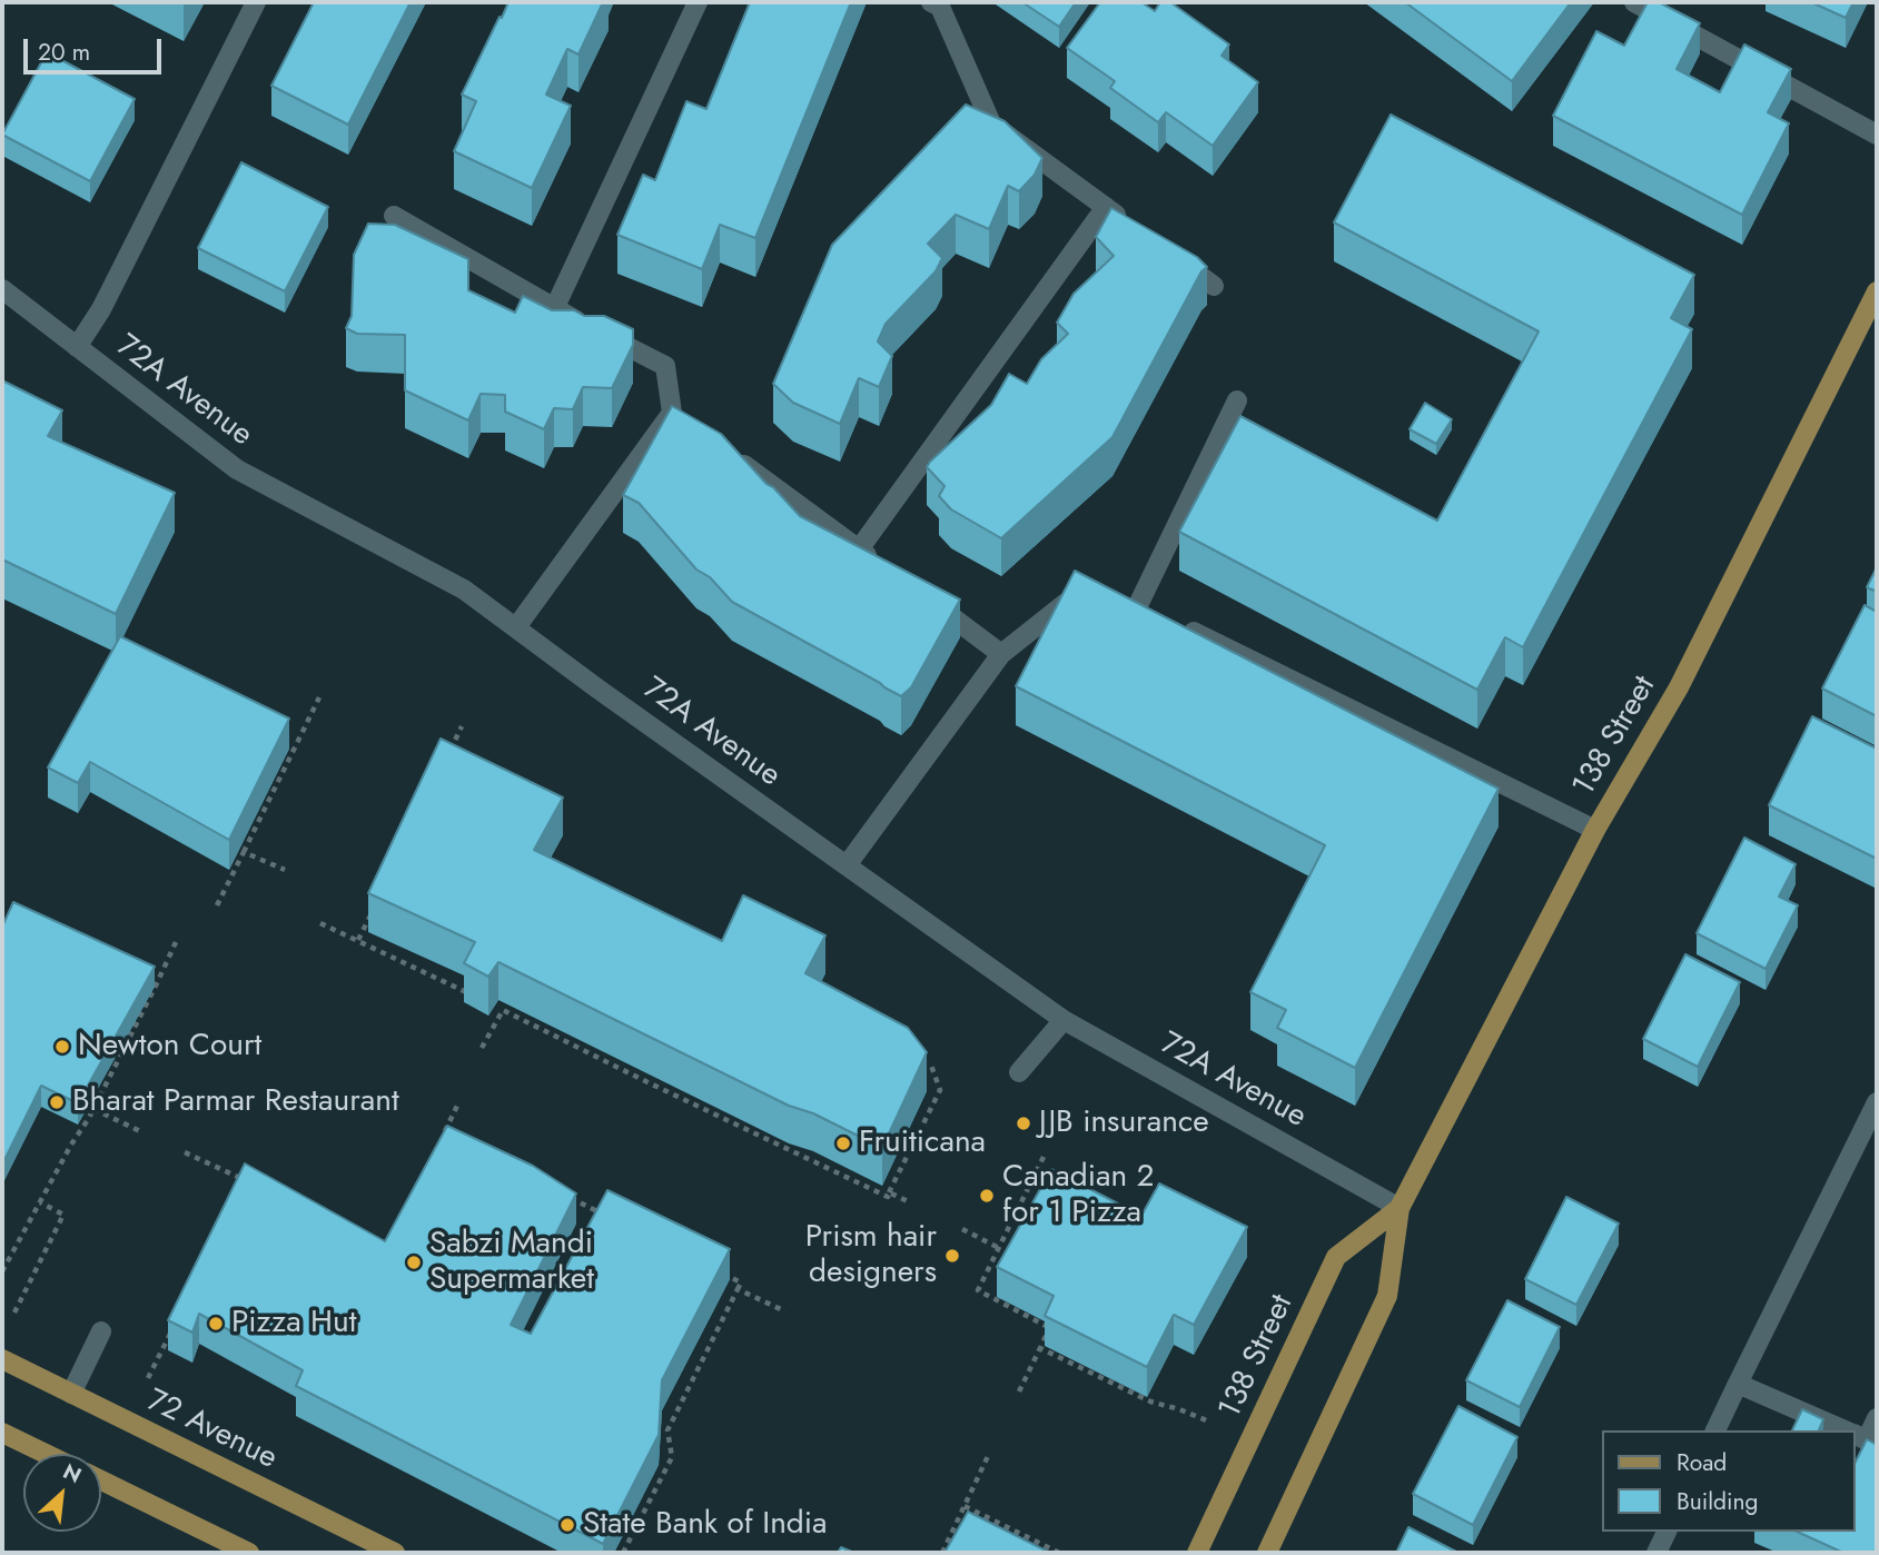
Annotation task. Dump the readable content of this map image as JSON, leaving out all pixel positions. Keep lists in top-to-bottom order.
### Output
{
  "streets": {
    "main road": ["138 Street", "72 Avenue"],
    "street": ["72A Avenue"]
  },
  "crossings": [
    ["72A Avenue", "138 Street"]
  ],
  "places": [
    "Newton Court",
    "Bharat Parmar Restaurant",
    "JJB insurance",
    "Fruiticana",
    "Canadian 2 for 1 Pizza",
    "Prism hair designers",
    "Sabzi Mandi Supermarket",
    "Pizza Hut",
    "State Bank of India"
  ],
  "legend": ["Road", "Building"],
  "scale_bar": "20 m",
  "north": "top right"
}
